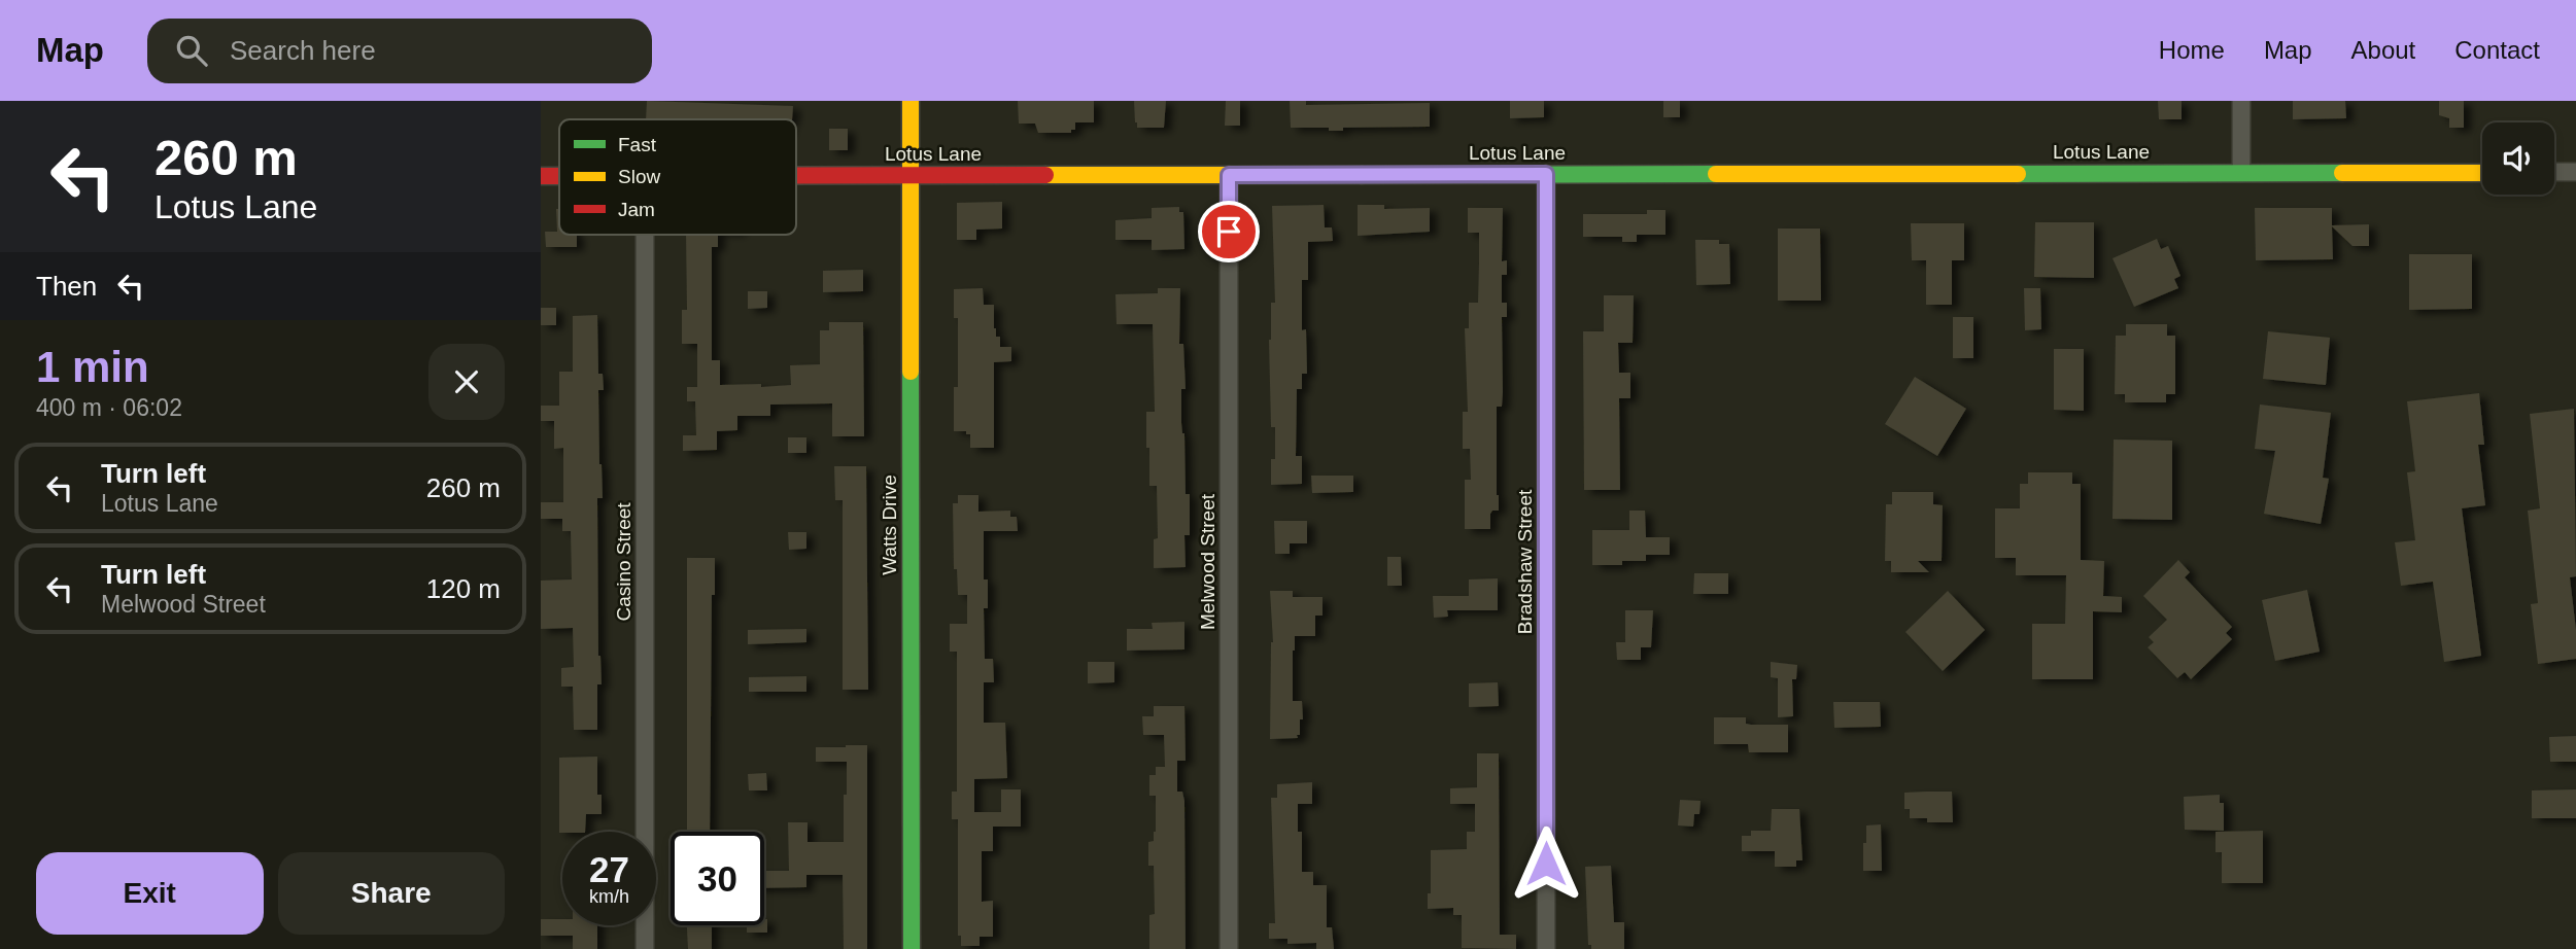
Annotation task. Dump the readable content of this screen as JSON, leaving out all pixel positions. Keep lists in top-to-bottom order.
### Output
{
  "streets": {
    "street": [
      "Lotus Lane",
      "Watts Drive",
      "Casino Street",
      "Melwood Street",
      "Bradshaw Street"
    ]
  },
  "crossings": [
    ["Lotus Lane", "Watts Drive"],
    ["Lotus Lane", "Melwood Street"],
    ["Lotus Lane", "Bradshaw Street"]
  ],
  "legend": ["Fast", "Slow", "Jam"],
  "page": {
    "header": "Map",
    "search": "Search here",
    "nav": [
      "Home",
      "Map",
      "About",
      "Contact"
    ],
    "turn": ["260 m", "Lotus Lane"],
    "then": "Then",
    "heading": ["1 min", "400 m · 06:02"],
    "list": [
      {
        "name": "Turn left",
        "note": "Lotus Lane",
        "value": "260 m"
      },
      {
        "name": "Turn left",
        "note": "Melwood Street",
        "value": "120 m"
      }
    ],
    "speed": "27 km/h",
    "limit": "30",
    "buttons": ["Exit", "Share"]
  }
}
